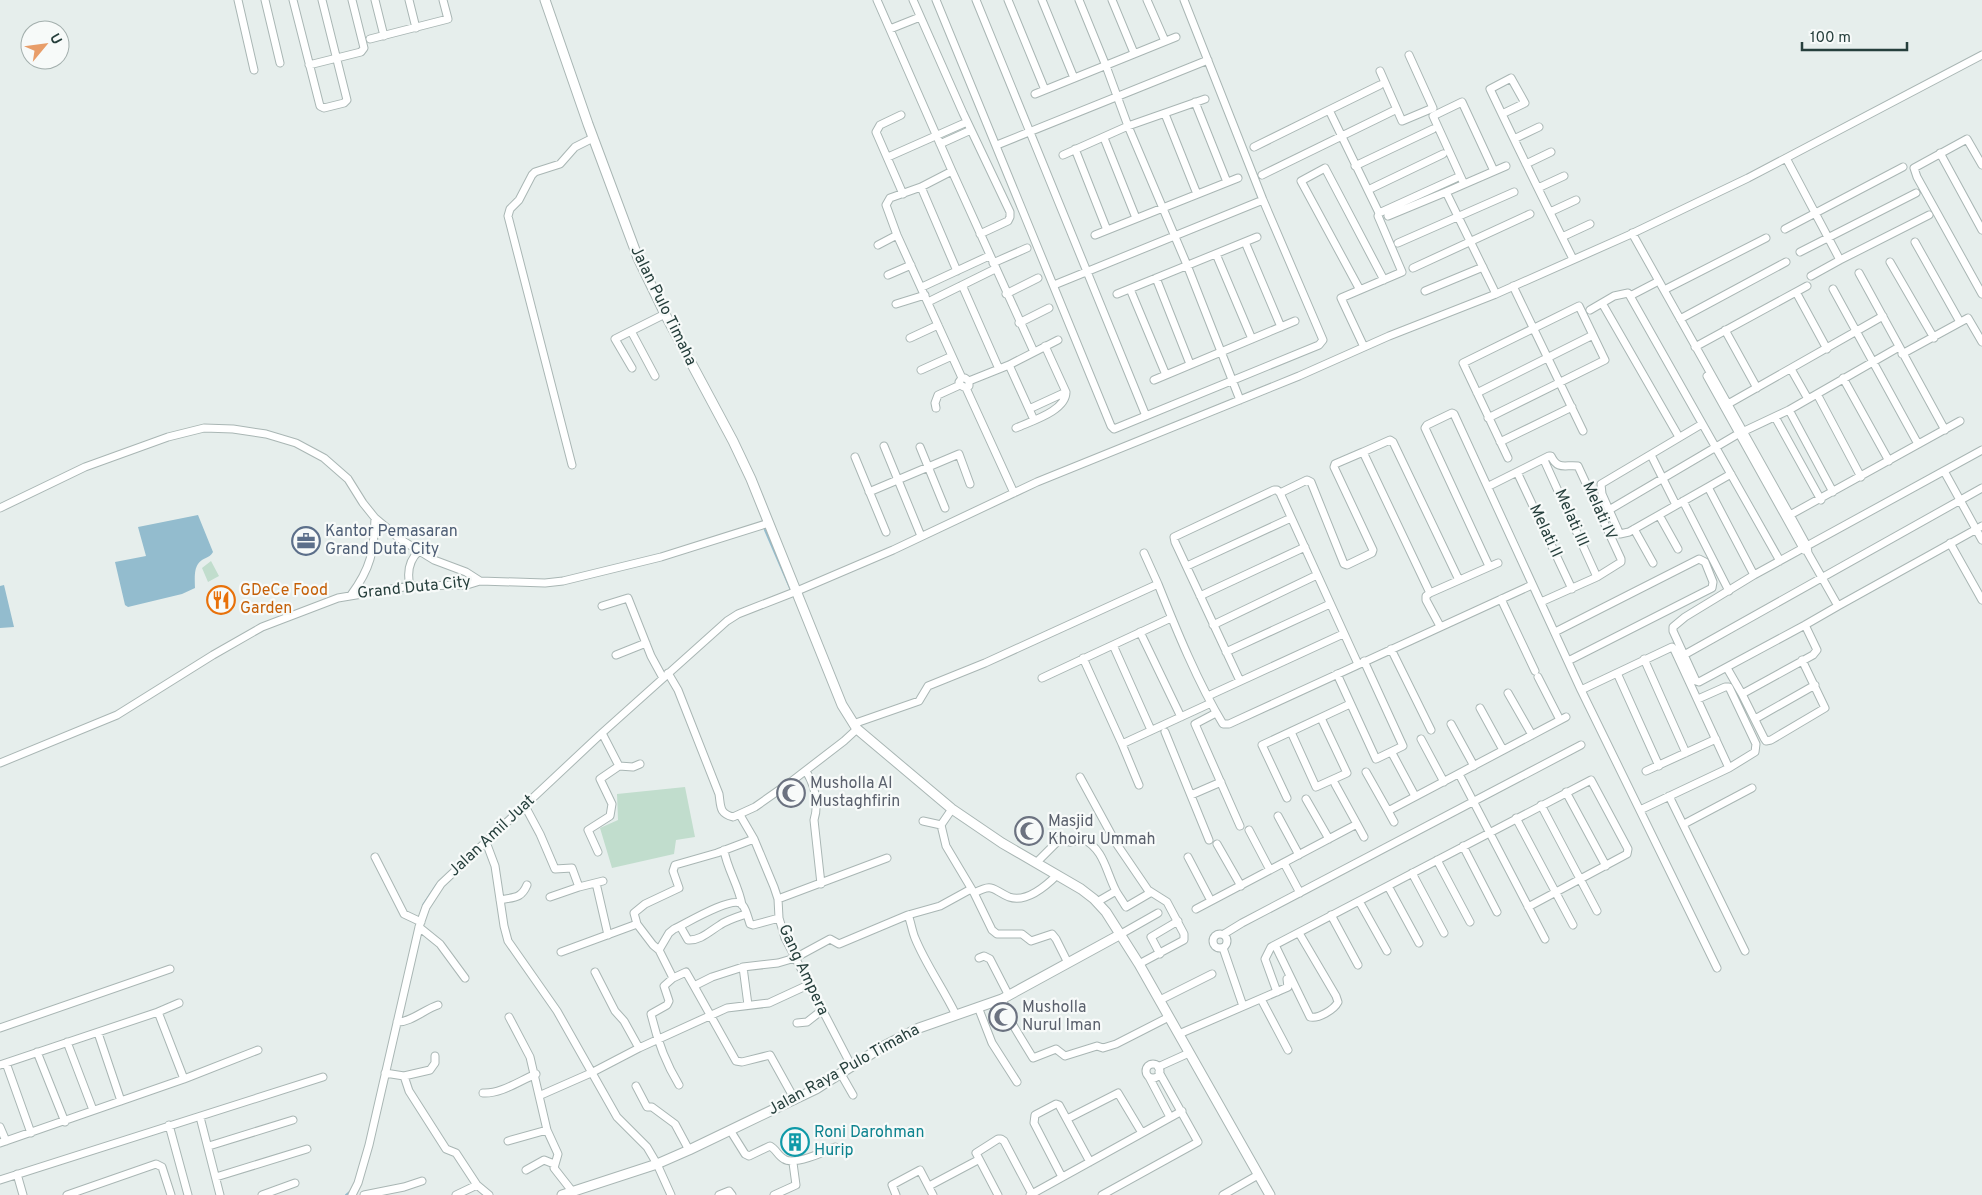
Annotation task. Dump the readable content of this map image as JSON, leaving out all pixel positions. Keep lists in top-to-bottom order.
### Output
{
  "streets": {
    "street": [
      "Jalan Pulo Timaha",
      "Melati IV",
      "Melati III",
      "Melati II",
      "Grand Duta City",
      "Jalan Amil Juat",
      "Gang Ampera",
      "Jalan Raya Pulo Timaha"
    ]
  },
  "crossings": [
    ["Jalan Pulo Timaha", "Grand Duta City"],
    ["Jalan Pulo Timaha", "Jalan Amil Juat"],
    ["Melati IV", "Melati III"],
    ["Gang Ampera", "Jalan Raya Pulo Timaha"]
  ],
  "places": {
    "office": ["Kantor Pemasaran Grand Duta City"],
    "restaurant": ["GDeCe Food Garden"],
    "mosque": ["Musholla Al Mustaghfirin", "Masjid Khoiru Ummah", "Musholla Nurul Iman"],
    "building": ["Roni Darohman Hurip"]
  },
  "scale_bar": "100 m",
  "north": "top right"
}
